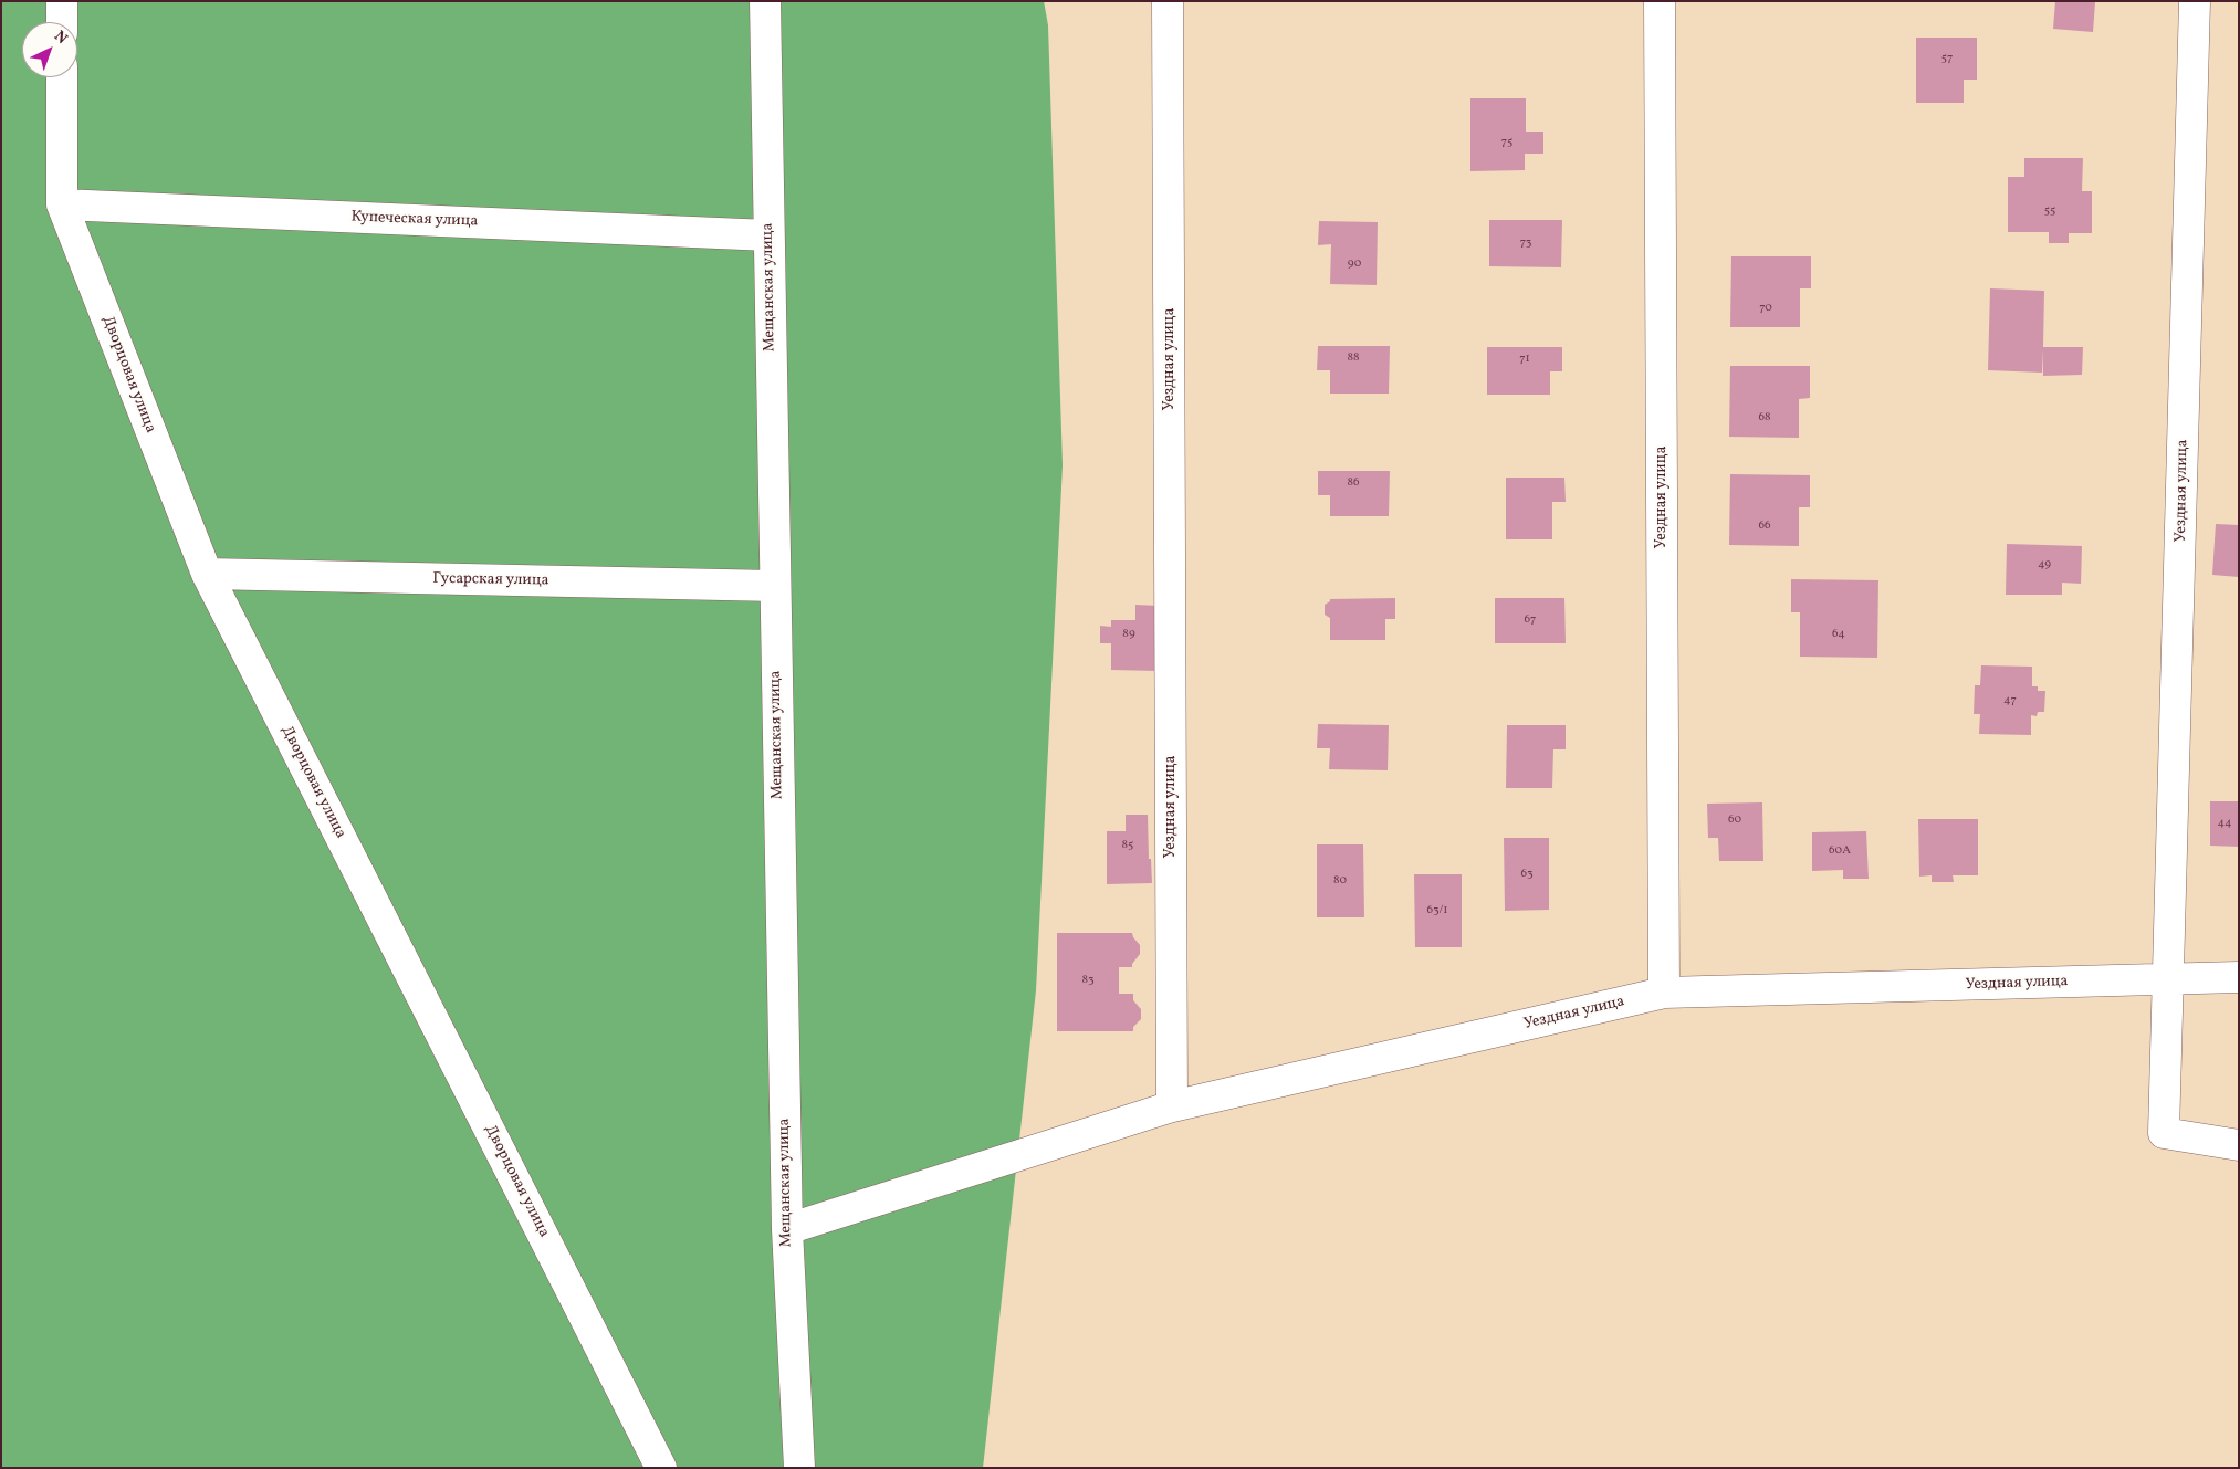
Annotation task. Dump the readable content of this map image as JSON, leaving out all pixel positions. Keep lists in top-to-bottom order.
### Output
{
  "streets": {
    "street": [
      "Купеческая улица",
      "Мещанская улица",
      "Уездная улица",
      "Дворцовая улица",
      "Гусарская улица"
    ]
  },
  "crossings": [
    ["Купеческая улица", "Мещанская улица"],
    ["Купеческая улица", "Дворцовая улица"],
    ["Мещанская улица", "Гусарская улица"],
    ["Дворцовая улица", "Гусарская улица"]
  ],
  "house_numbers": [
    "57",
    "75",
    "55",
    "73",
    "90",
    "70",
    "88",
    "71",
    "68",
    "86",
    "66",
    "49",
    "67",
    "89",
    "64",
    "47",
    "60",
    "44",
    "85",
    "60А",
    "63",
    "80",
    "63/1",
    "83"
  ],
  "north": "top right"
}
